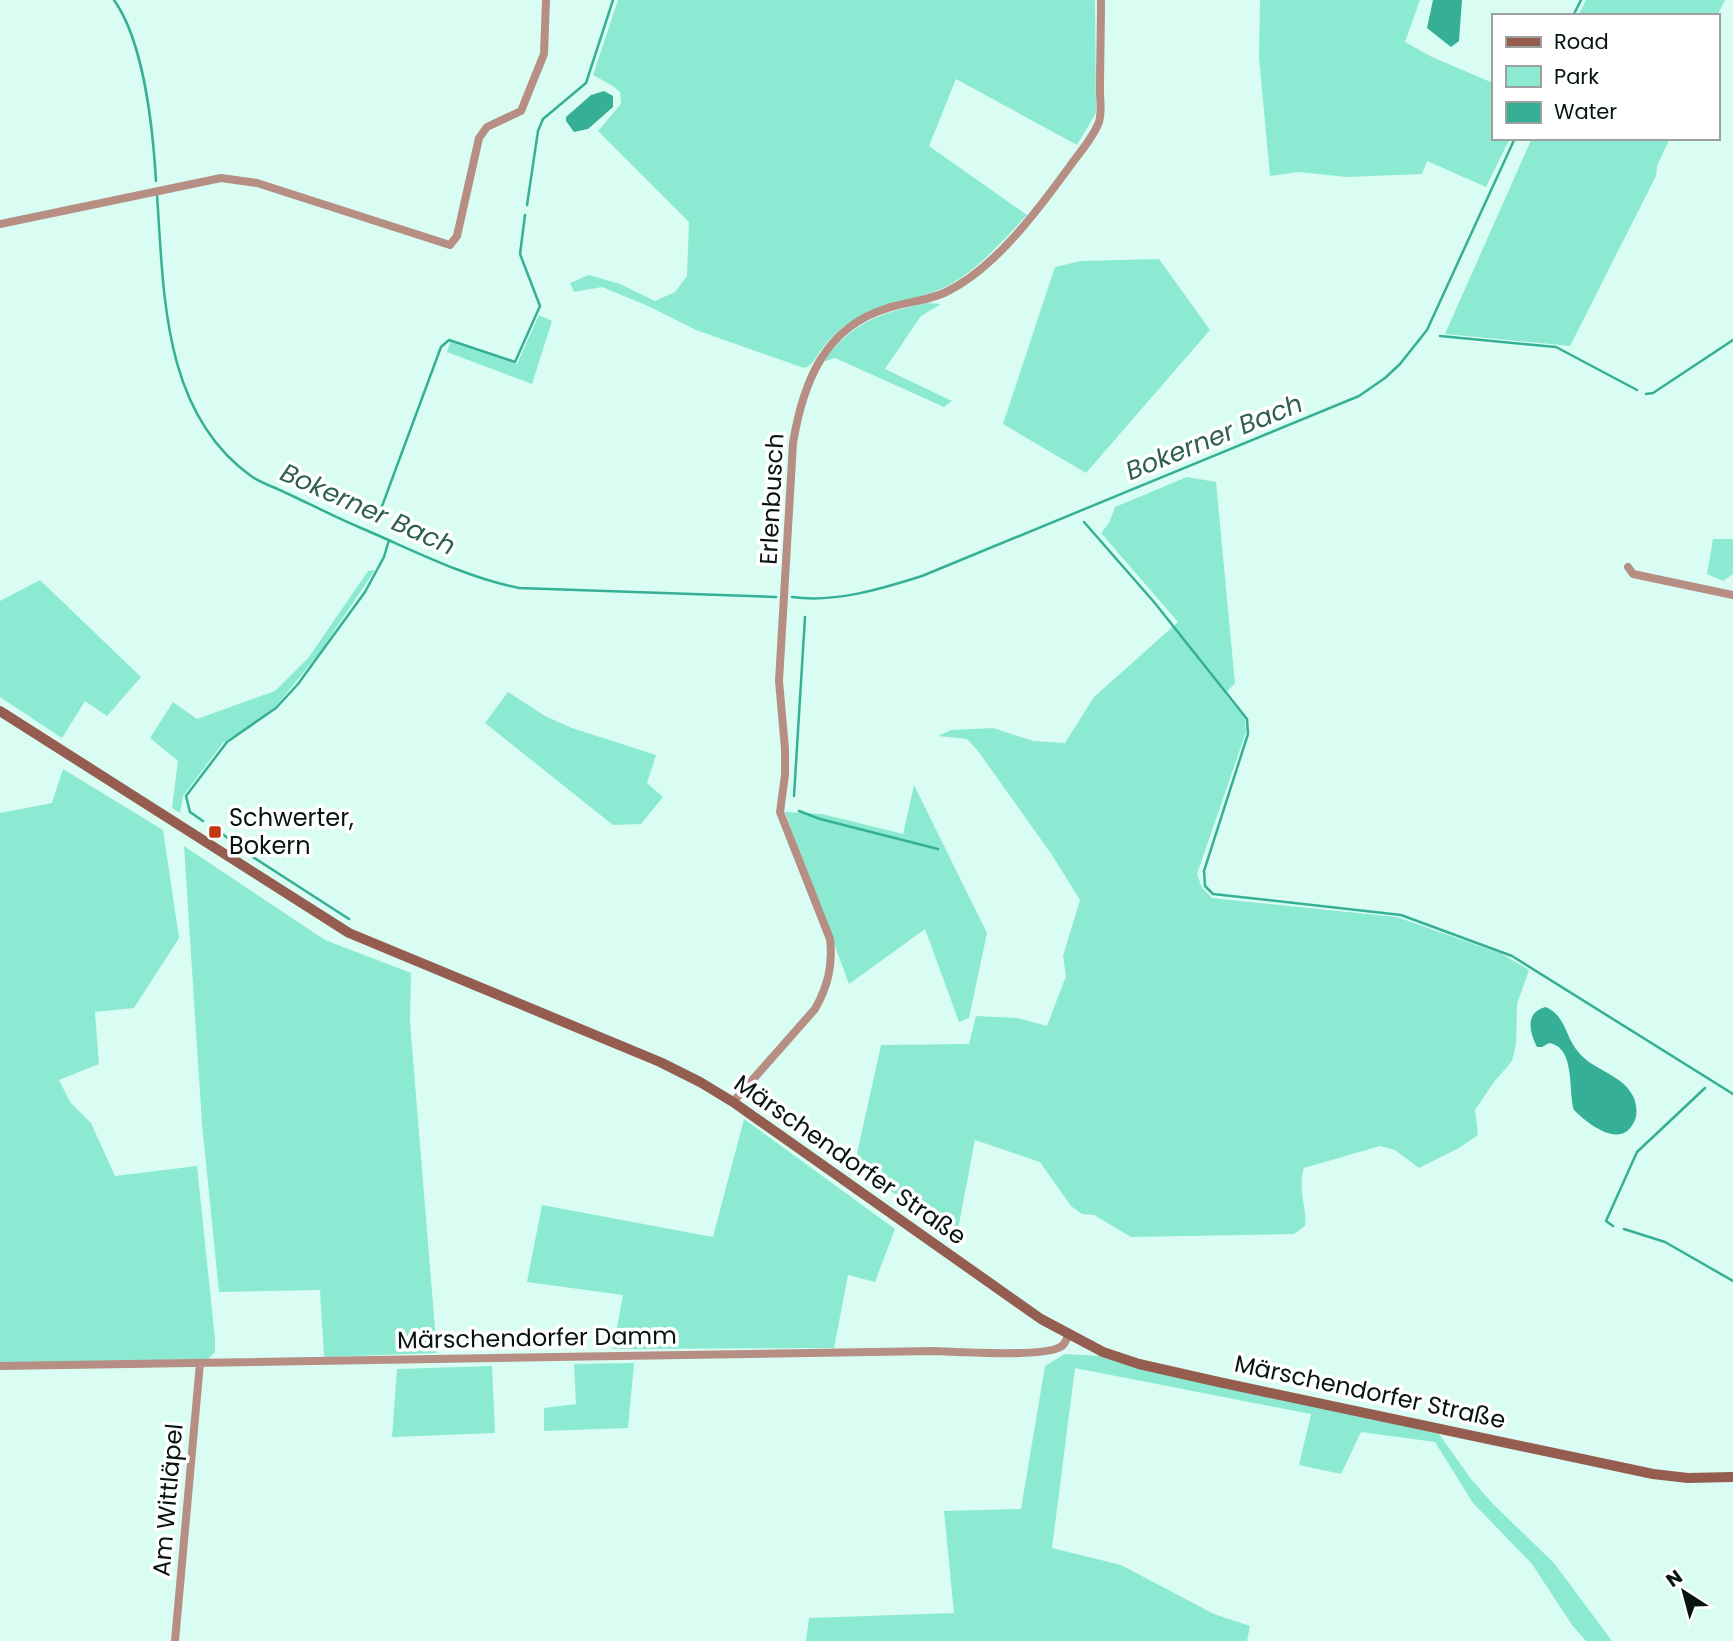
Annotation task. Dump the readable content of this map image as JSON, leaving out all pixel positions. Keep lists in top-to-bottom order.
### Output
{
  "streets": {
    "street": [
      "Erlenbusch",
      "Märschendorfer Straße",
      "Märschendorfer Damm",
      "Am Wittläpel"
    ]
  },
  "crossings": [
    ["Erlenbusch", "Märschendorfer Straße"],
    ["Märschendorfer Straße", "Märschendorfer Damm"],
    ["Märschendorfer Damm", "Am Wittläpel"]
  ],
  "water": ["Bokerner Bach"],
  "places": {
    "transit": ["Schwerter, Bokern"]
  },
  "legend": ["Road", "Park", "Water"],
  "north": "top left"
}
